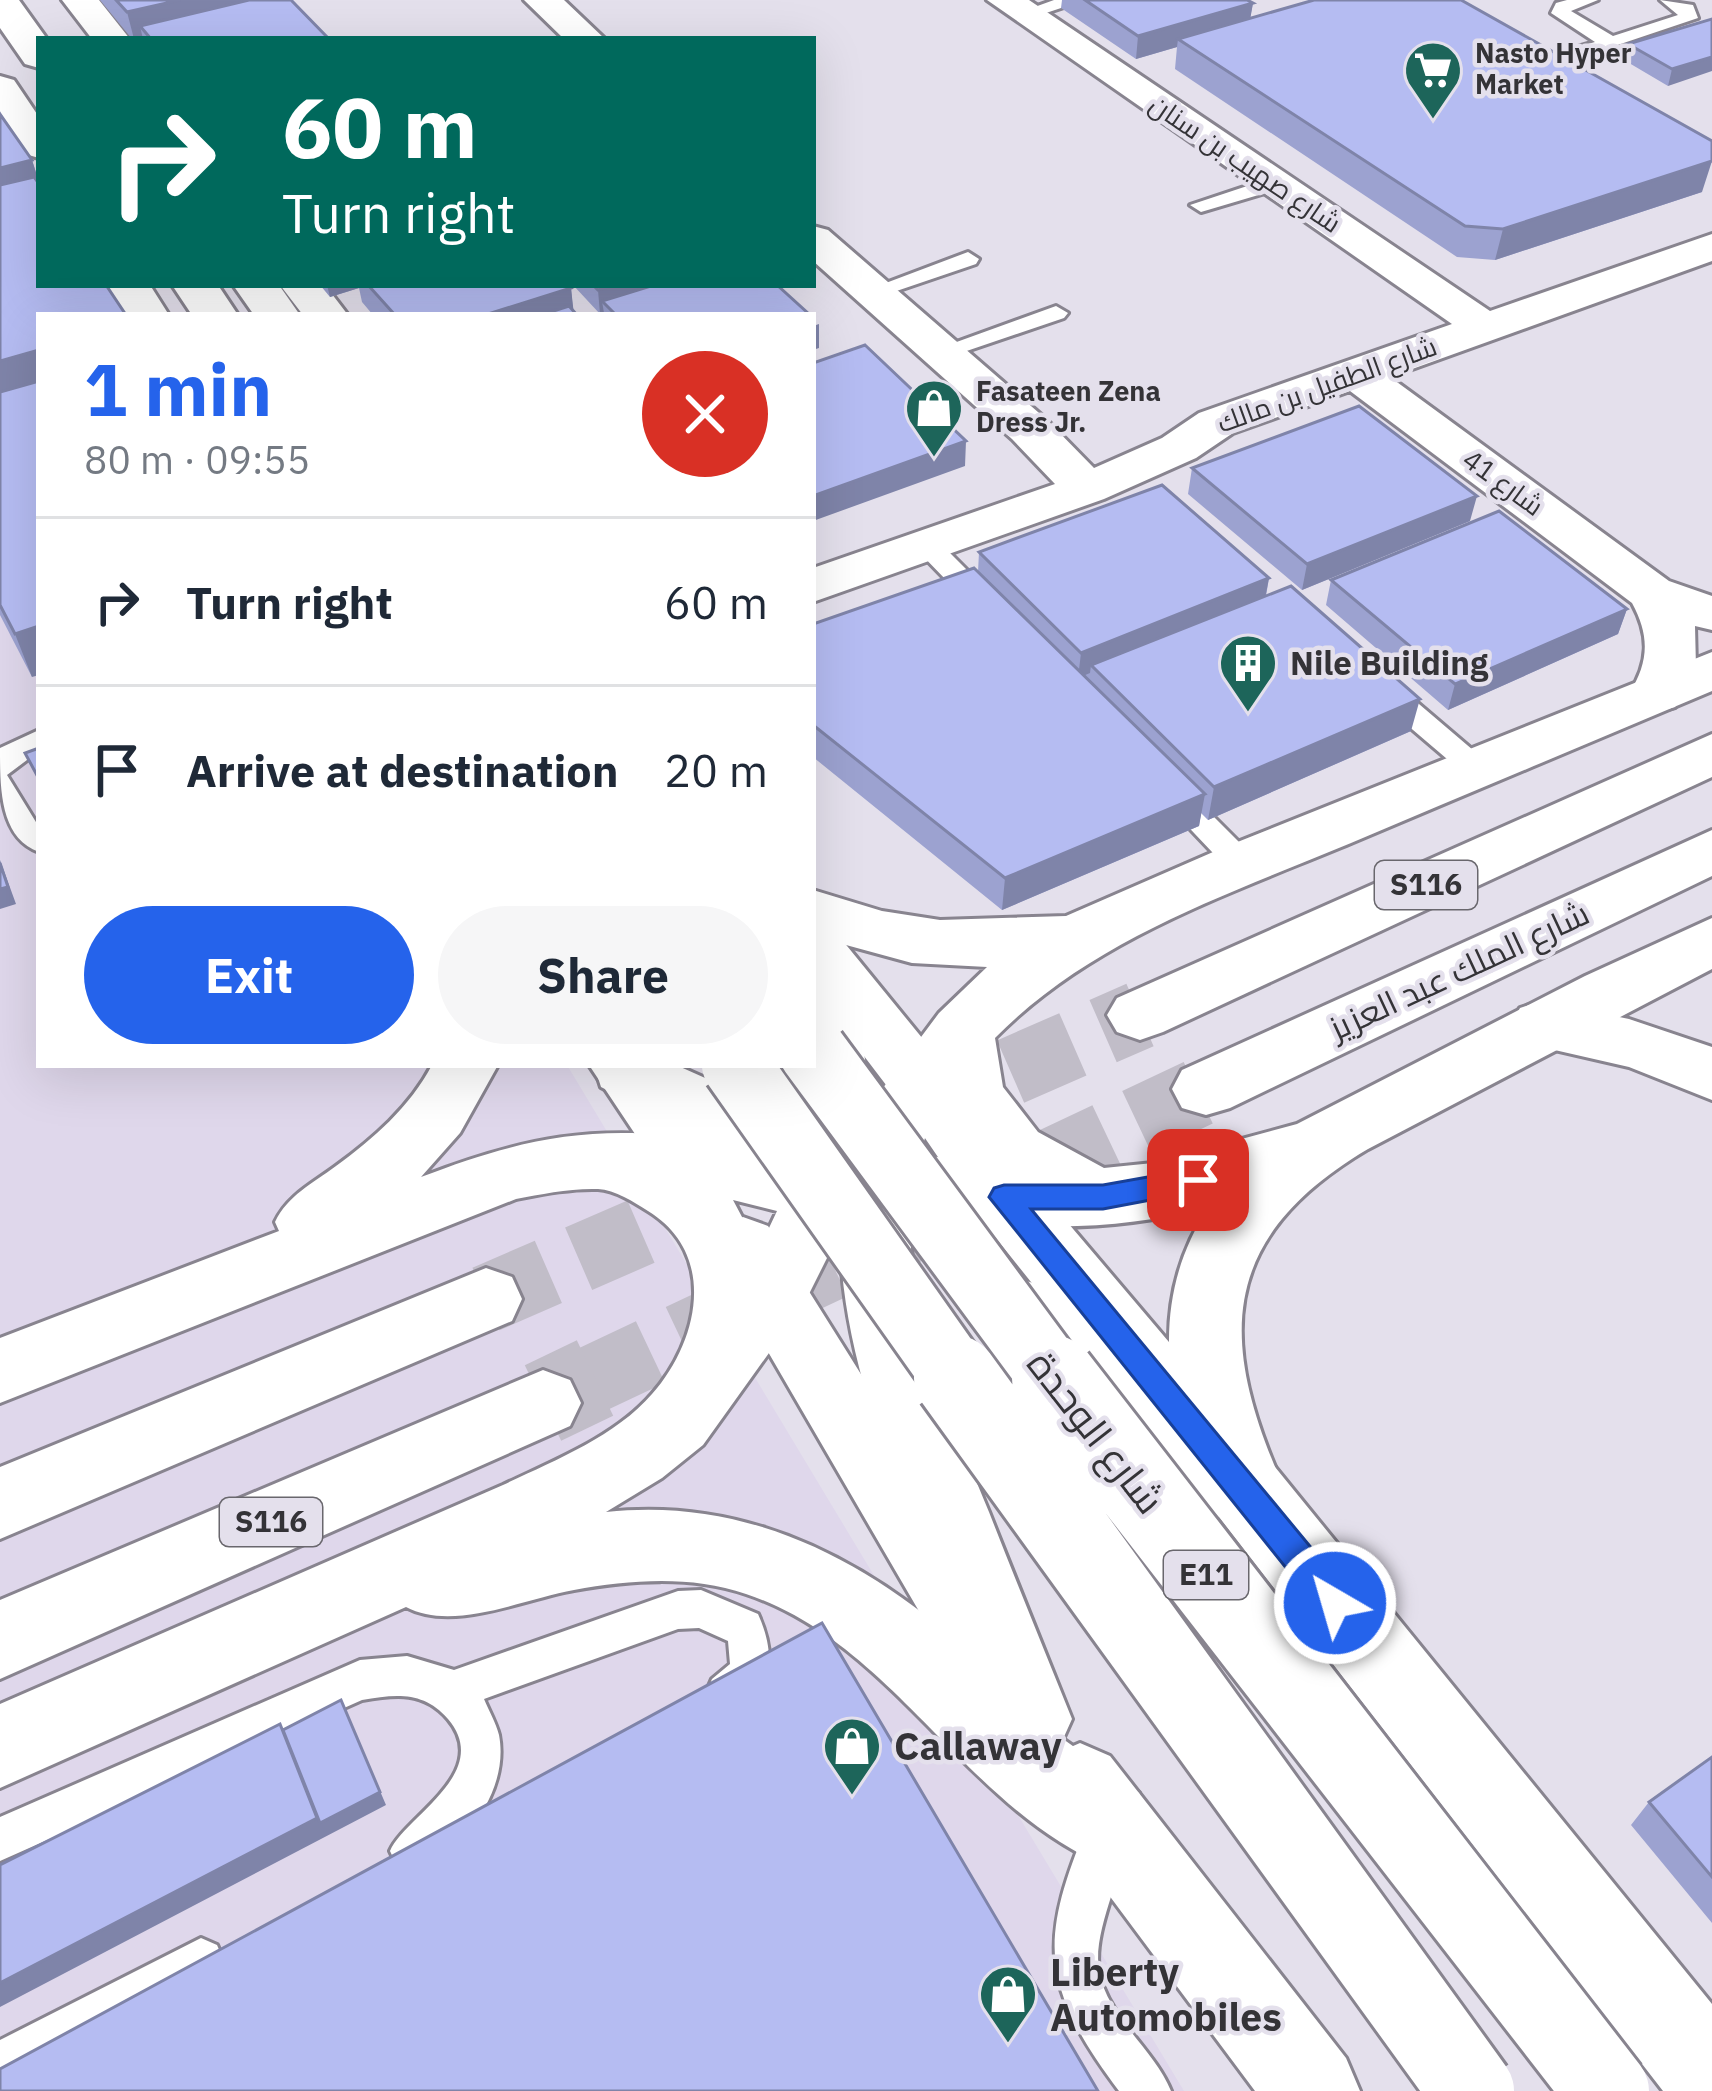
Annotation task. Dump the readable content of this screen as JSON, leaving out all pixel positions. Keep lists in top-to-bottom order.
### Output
{
  "streets": {
    "main road": [
      "S116",
      "شارع الملك عبد العزيز",
      "شارع الوحدة",
      "E11"
    ],
    "street": ["شارع صهيب بن سنان", "شارع الطفيل بن مالك", "شارع 41"]
  },
  "crossings": [
    ["شارع صهيب بن سنان", "شارع الطفيل بن مالك"],
    ["شارع الطفيل بن مالك", "شارع 41"]
  ],
  "places": {
    "supermarket": ["Nasto Hyper Market"],
    "shop": ["Fasateen Zena Dress Jr.", "Callaway", "Liberty Automobiles"],
    "building": ["Nile Building"]
  },
  "page": {
    "turn": ["60 m", "Turn right"],
    "heading": ["1 min", "80 m · 09:55"],
    "list": [
      {
        "name": "Turn right",
        "value": "60 m"
      },
      {
        "name": "Arrive at destination",
        "value": "20 m"
      }
    ],
    "buttons": ["Exit", "Share"]
  }
}
